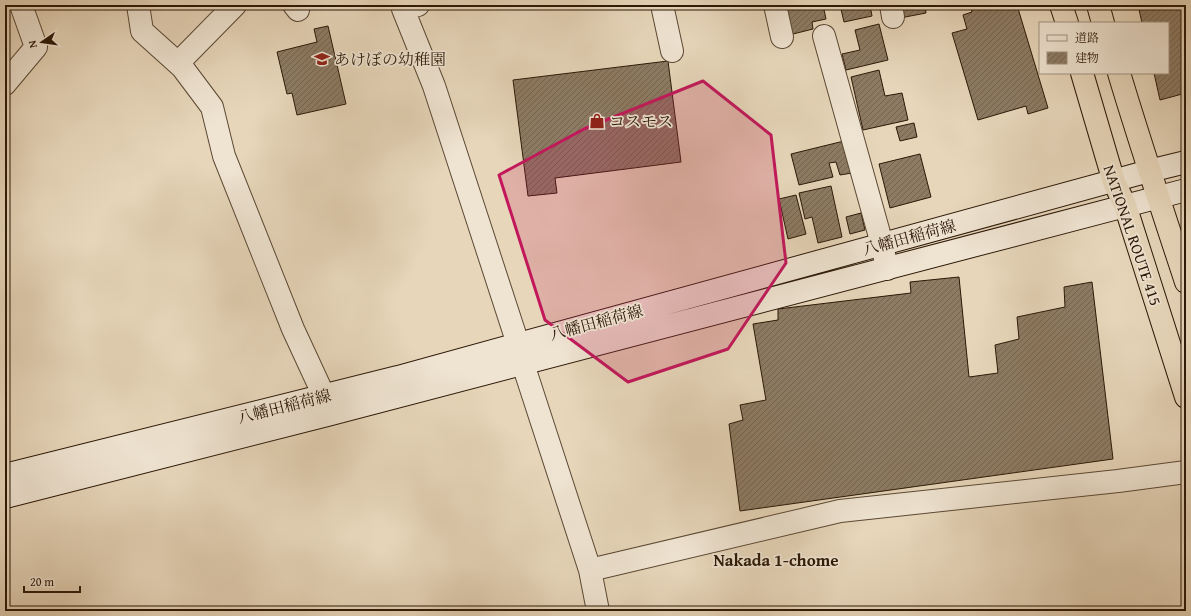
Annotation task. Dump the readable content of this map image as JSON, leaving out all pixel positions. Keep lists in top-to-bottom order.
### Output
{
  "streets": {
    "highway": ["NATIONAL ROUTE 415"],
    "main road": ["八幡田稲荷線"]
  },
  "crossings": [
    ["NATIONAL ROUTE 415", "八幡田稲荷線"]
  ],
  "districts": ["Nakada 1-chome"],
  "places": {
    "school or university": ["あけぼの幼稚園"],
    "shop": ["コスモス"]
  },
  "legend": ["道路", "建物"],
  "scale_bar": "20 m",
  "north": "left"
}
